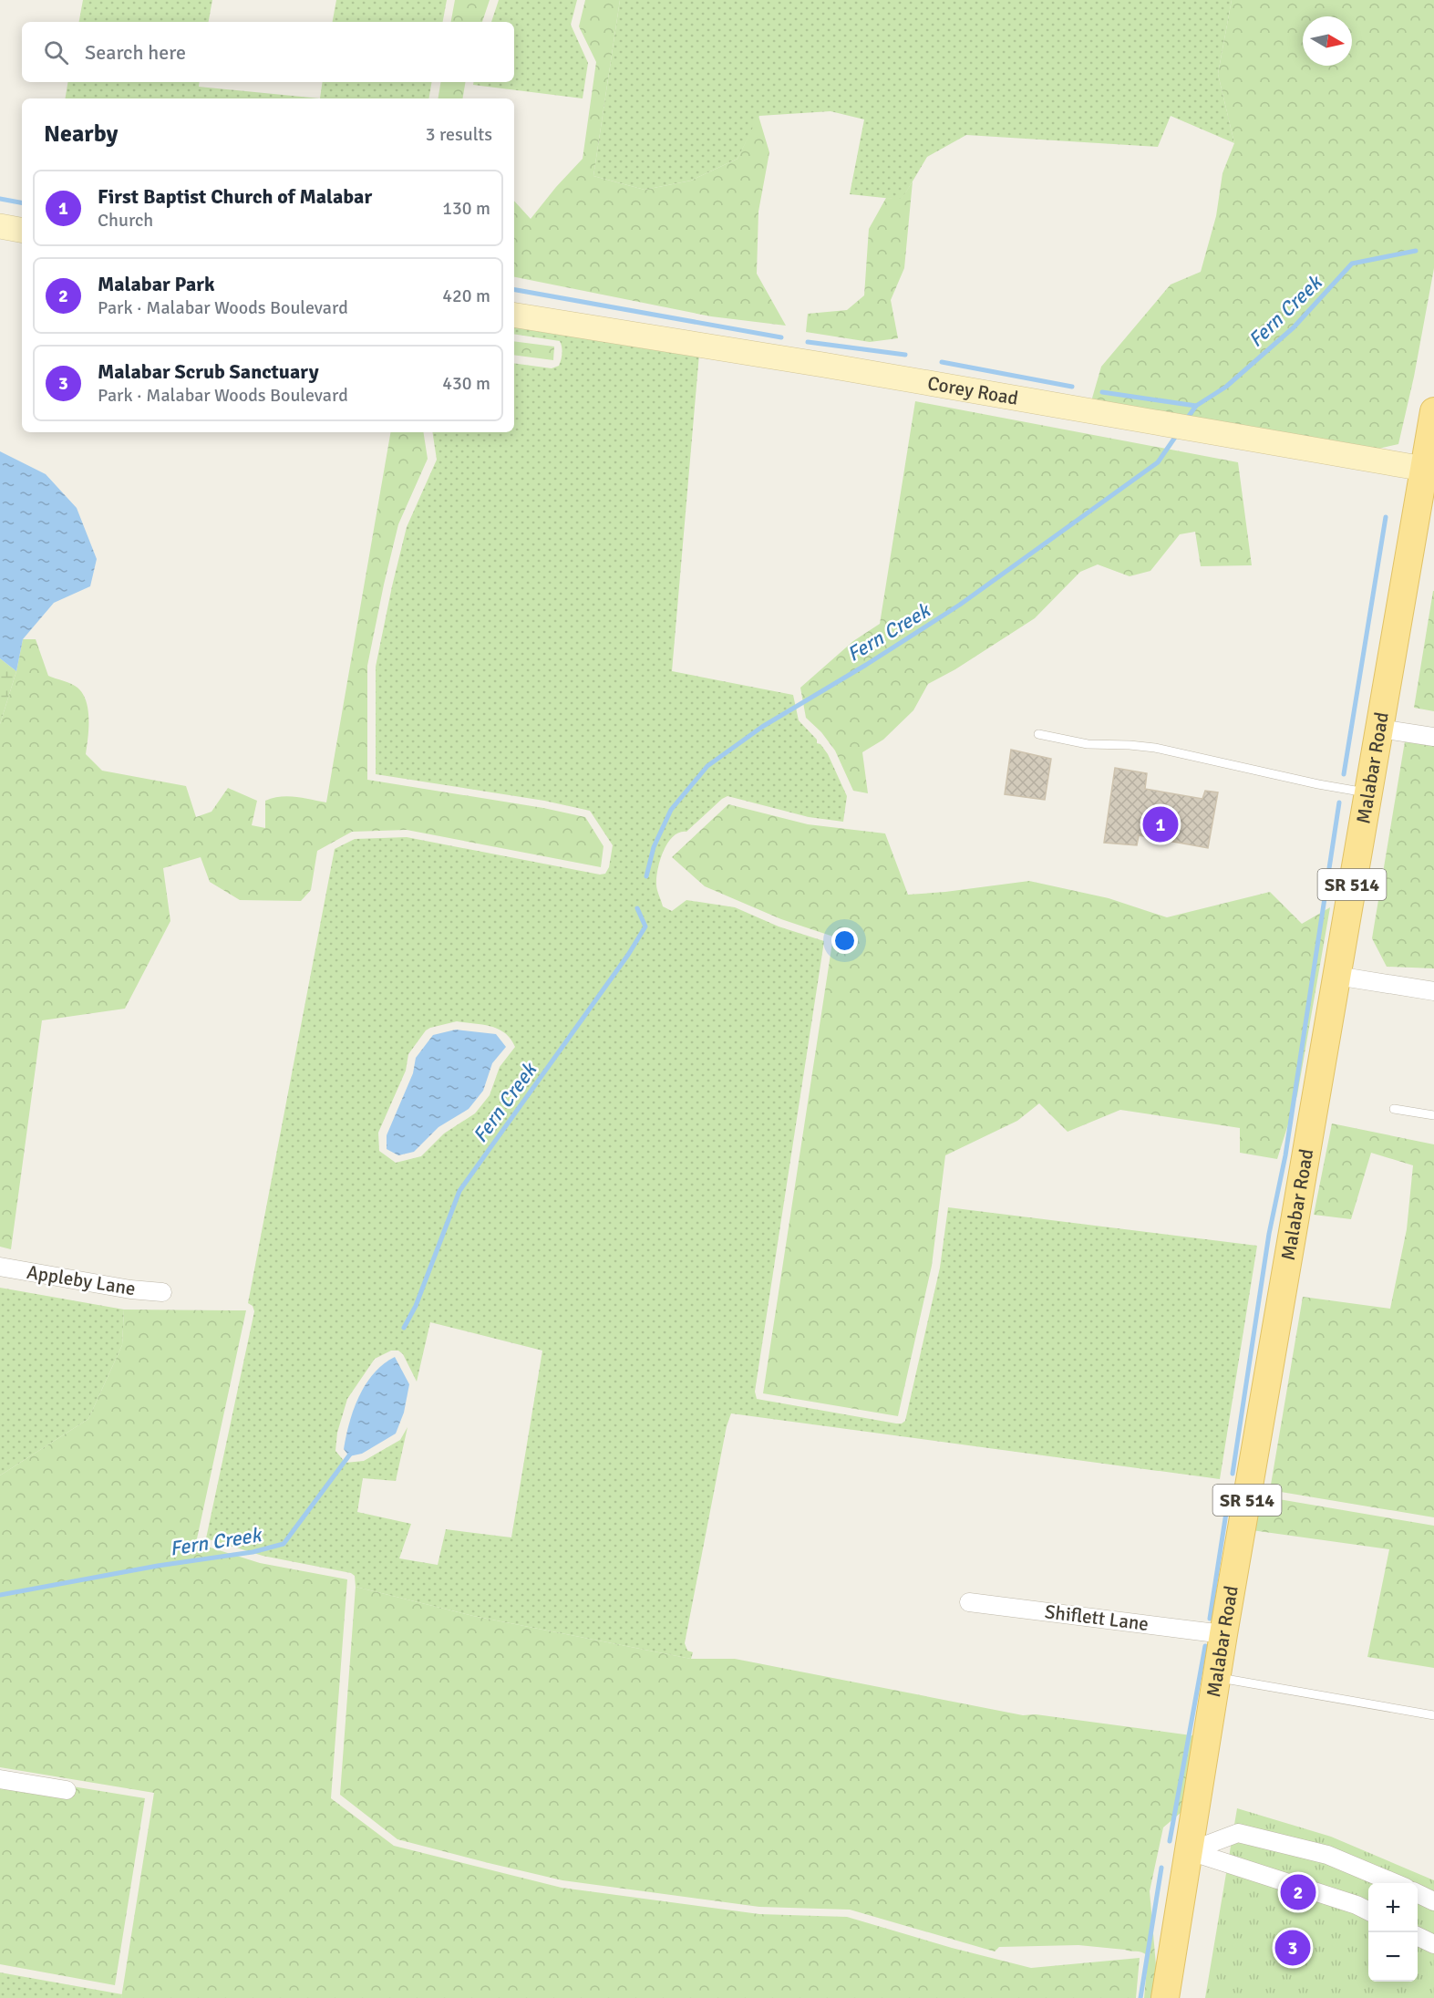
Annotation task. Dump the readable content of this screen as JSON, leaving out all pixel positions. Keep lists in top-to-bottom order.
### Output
{
  "streets": {
    "main road": ["Malabar Road", "SR 514"],
    "street": ["Corey Road", "Appleby Lane", "Shiflett Lane"]
  },
  "crossings": [
    ["Corey Road", "Malabar Road"],
    ["Malabar Road", "Shiflett Lane"]
  ],
  "water": ["Fern Creek"],
  "north": "right",
  "page": {
    "search": "Search here",
    "heading": ["Nearby", "3 results"],
    "list": [
      {
        "mark": "1",
        "name": "First Baptist Church of Malabar",
        "note": "Church",
        "value": "130 m"
      },
      {
        "mark": "2",
        "name": "Malabar Park",
        "note": "Park · Malabar Woods Boulevard",
        "value": "420 m"
      },
      {
        "mark": "3",
        "name": "Malabar Scrub Sanctuary",
        "note": "Park · Malabar Woods Boulevard",
        "value": "430 m"
      }
    ],
    "pins": ["1", "2", "3"],
    "map_buttons": ["+", "−"]
  }
}
